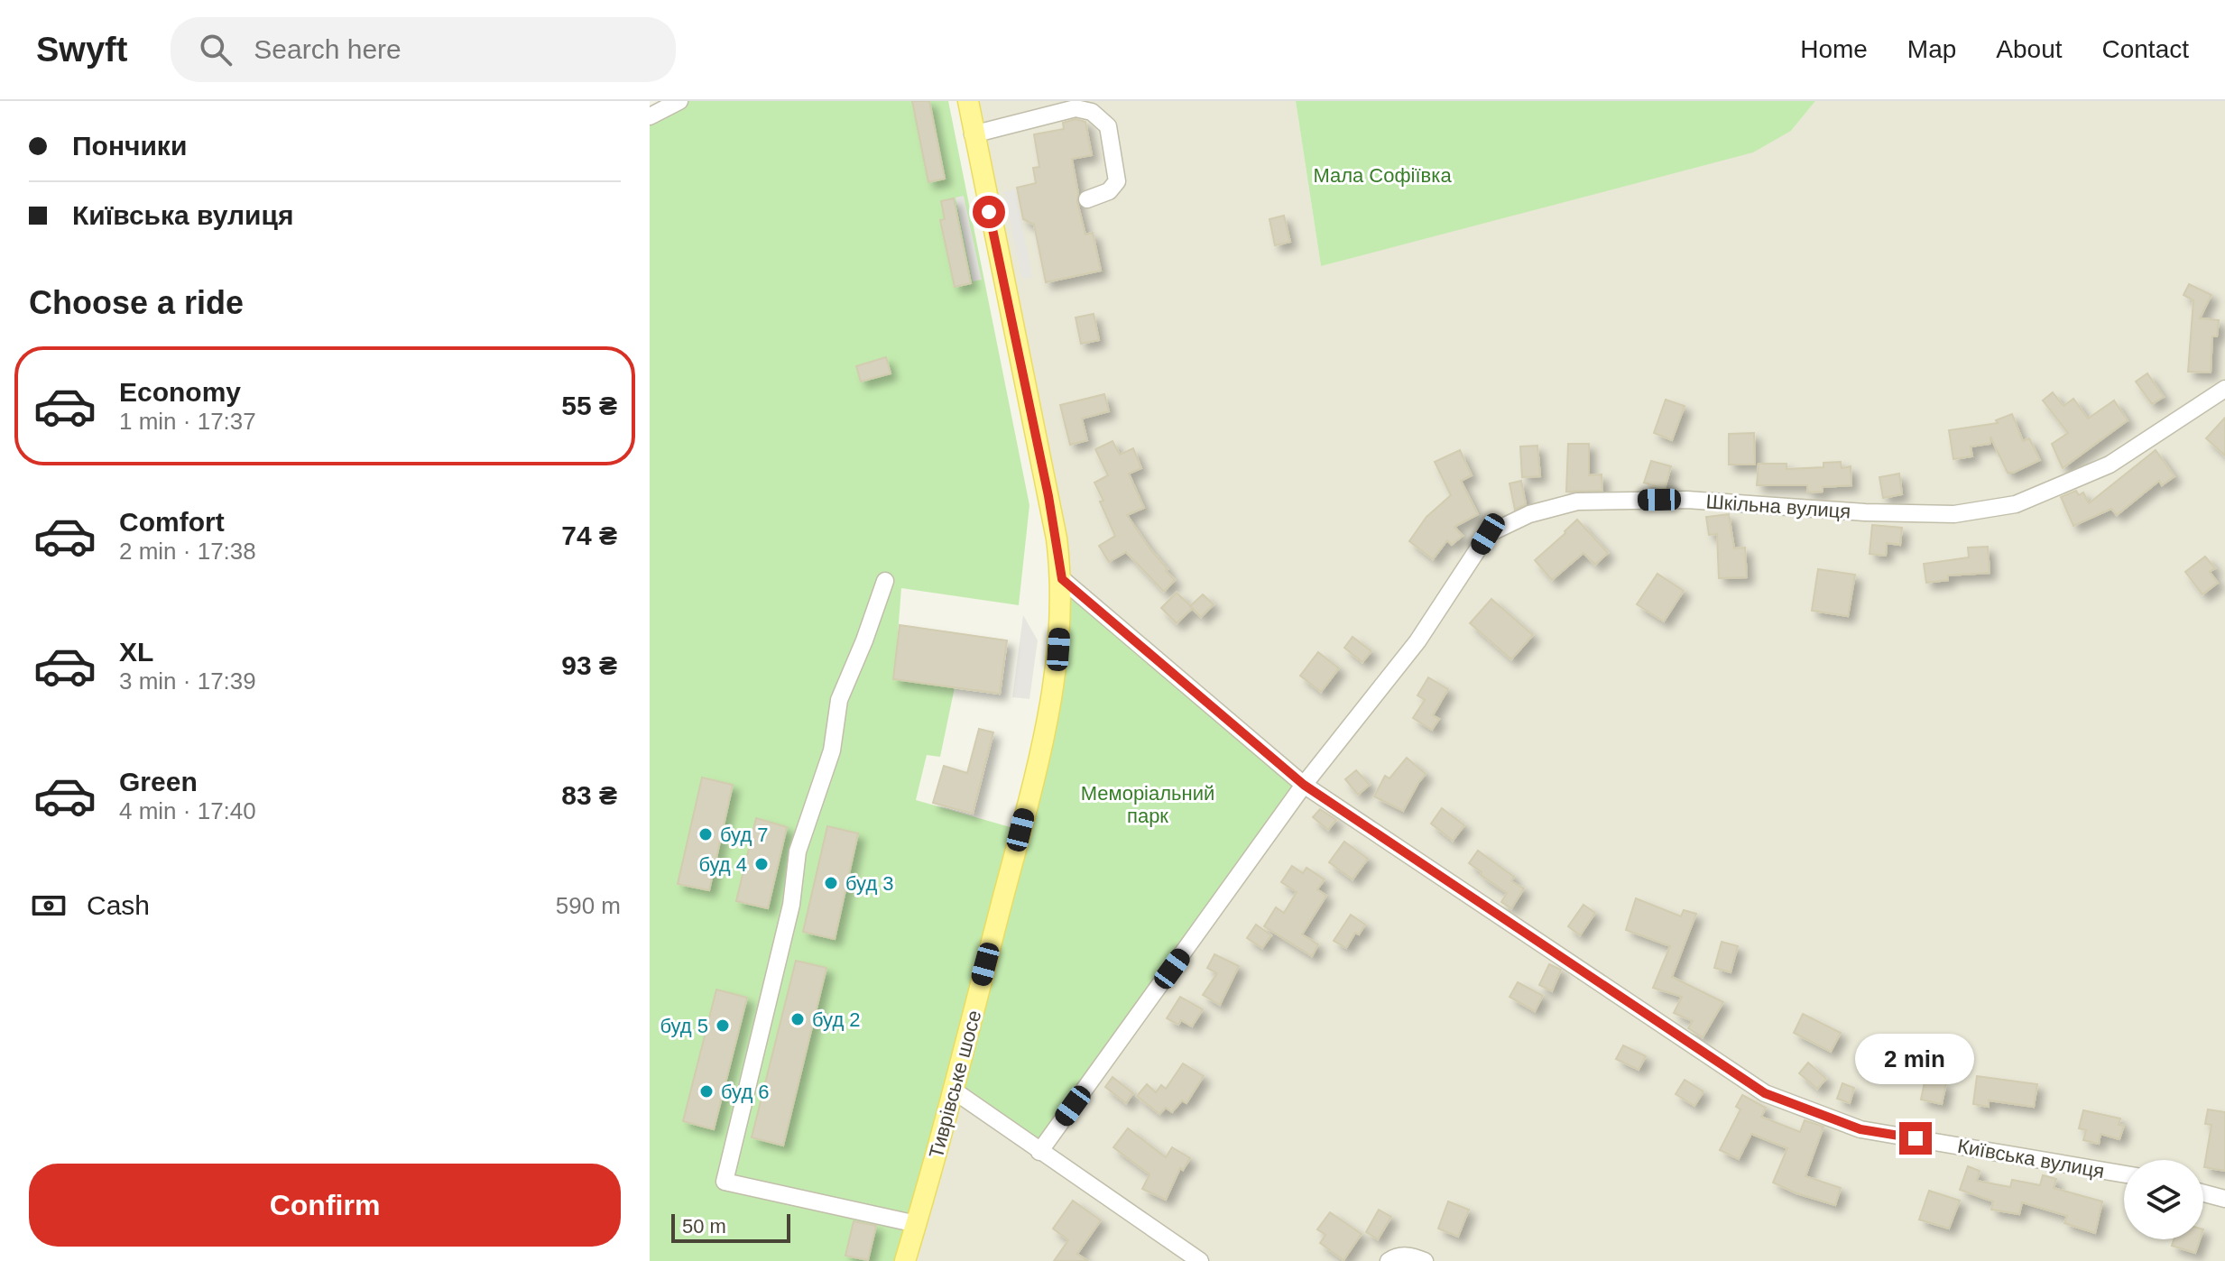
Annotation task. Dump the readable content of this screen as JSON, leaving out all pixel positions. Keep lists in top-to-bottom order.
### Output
{
  "streets": {
    "main road": ["Тиврівське шосе"],
    "street": ["Шкільна вулиця", "Київська вулиця"]
  },
  "crossings": [
    ["Шкільна вулиця", "Київська вулиця"],
    ["Тиврівське шосе", "Київська вулиця"]
  ],
  "parks": ["Мала Софіївка", "Меморіальний парк"],
  "places": [
    "буд 7",
    "буд 4",
    "буд 3",
    "буд 2",
    "буд 5",
    "буд 6"
  ],
  "scale_bar": "50 m",
  "page": {
    "header": "Swyft",
    "search": "Search here",
    "nav": [
      "Home",
      "Map",
      "About",
      "Contact"
    ],
    "banner": ["Пончики", "Київська вулиця"],
    "heading": "Choose a ride",
    "list": [
      {
        "name": "Economy",
        "note": "1 min · 17:37",
        "value": "55 ₴"
      },
      {
        "name": "Comfort",
        "note": "2 min · 17:38",
        "value": "74 ₴"
      },
      {
        "name": "XL",
        "note": "3 min · 17:39",
        "value": "93 ₴"
      },
      {
        "name": "Green",
        "note": "4 min · 17:40",
        "value": "83 ₴"
      }
    ],
    "pay": ["Cash", "590 m"],
    "bubble": "2 min",
    "buttons": "Confirm",
    "scale": "50 m"
  }
}
